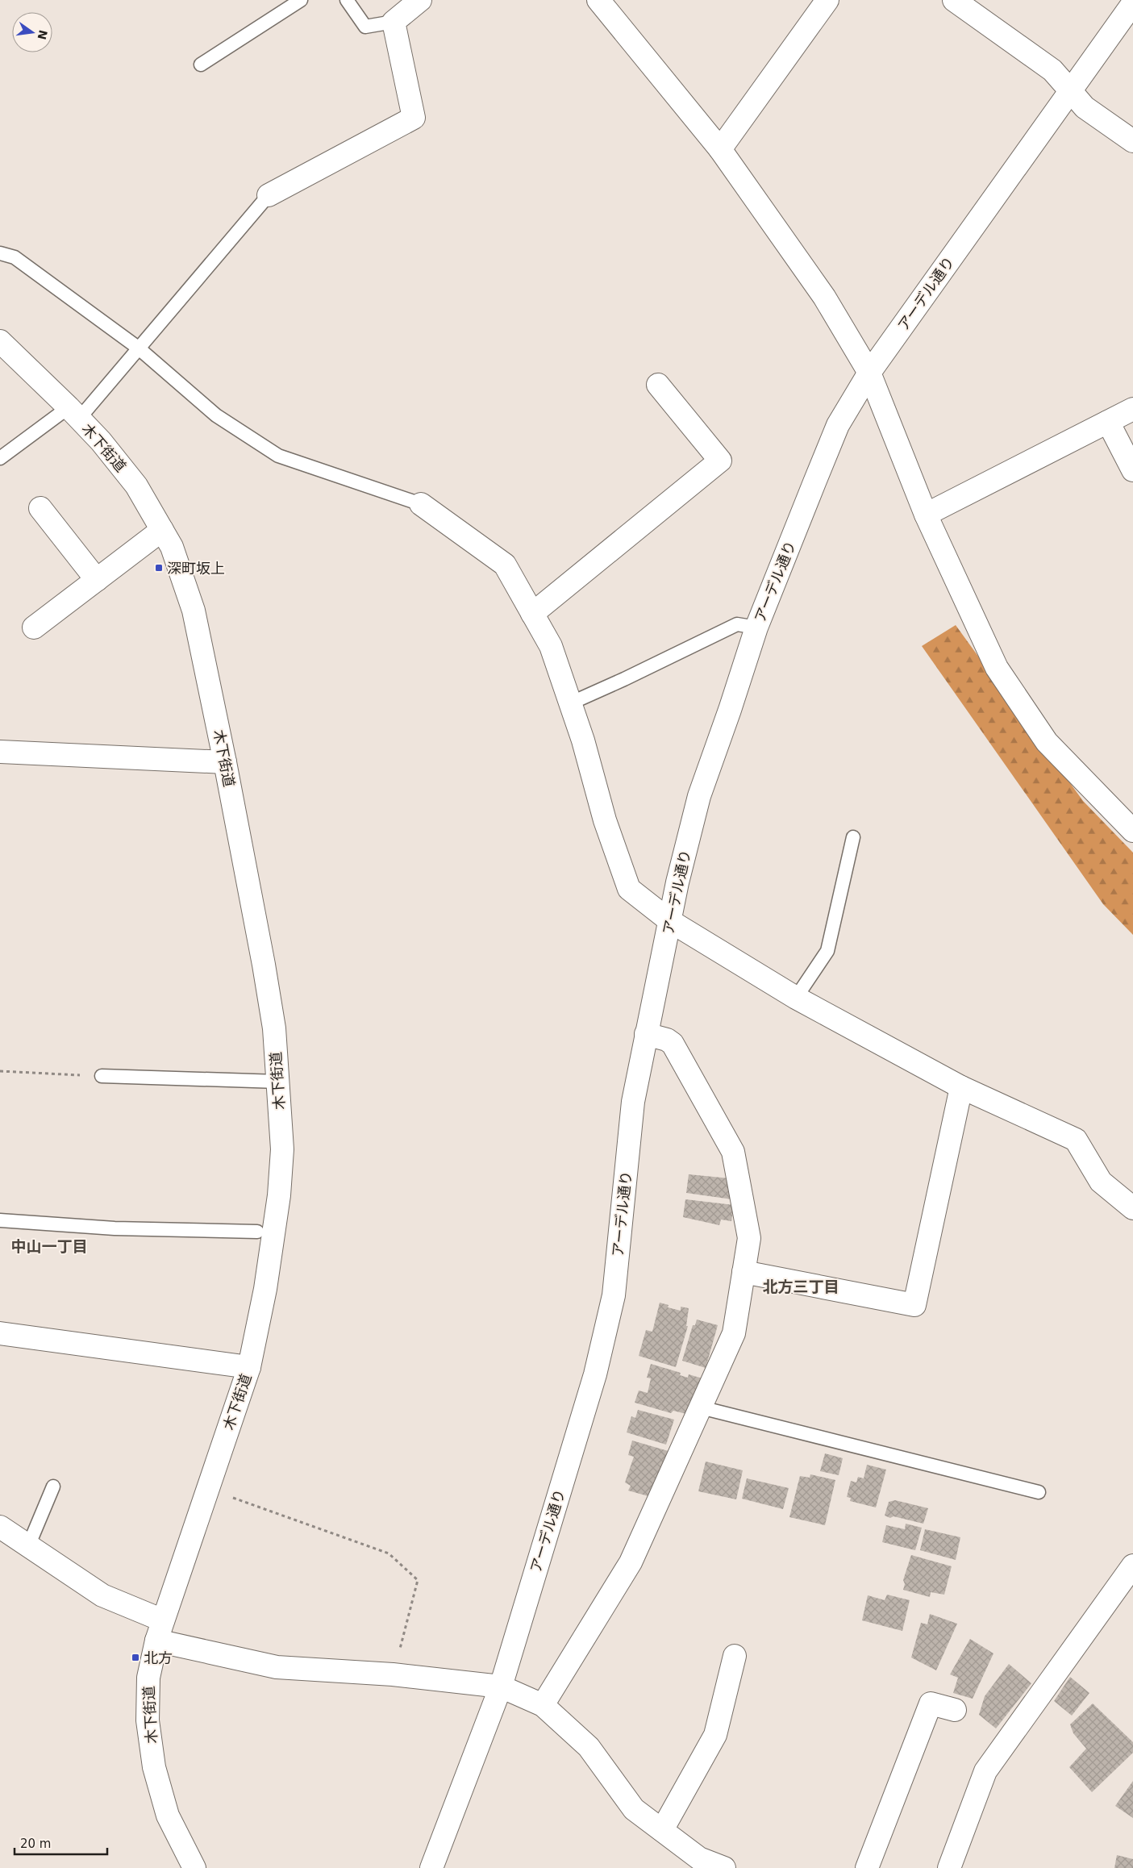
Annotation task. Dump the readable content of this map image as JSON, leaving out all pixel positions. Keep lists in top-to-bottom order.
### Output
{
  "streets": {
    "street": ["アーデル通り", "木下街道"]
  },
  "districts": ["中山一丁目", "北方三丁目"],
  "places": {
    "transit": ["深町坂上", "北方"]
  },
  "scale_bar": "20 m",
  "north": "right"
}
